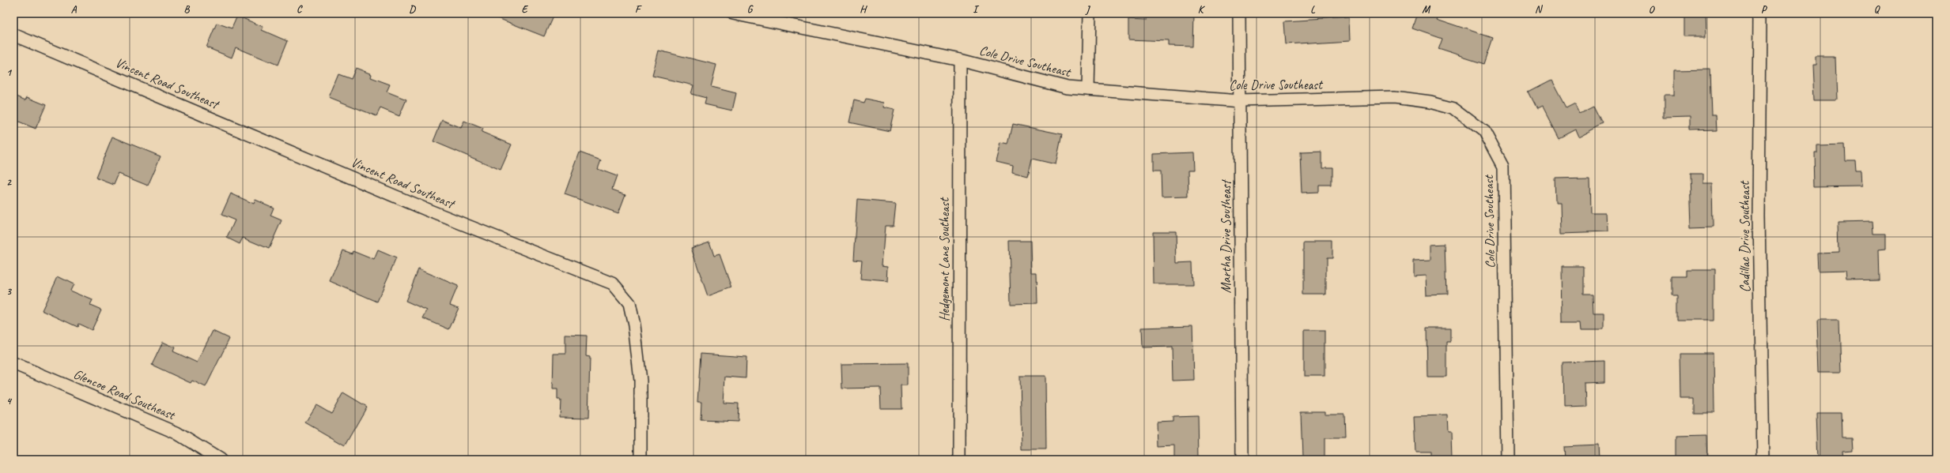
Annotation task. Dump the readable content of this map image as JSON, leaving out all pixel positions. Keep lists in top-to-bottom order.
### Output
{
  "streets": {
    "street": [
      "Cole Drive Southeast",
      "Vincent Road Southeast",
      "Martha Drive Southeast",
      "Cadillac Drive Southeast",
      "Hedgemont Lane Southeast",
      "Glencoe Road Southeast"
    ]
  },
  "crossings": [
    ["Cole Drive Southeast", "Martha Drive Southeast"],
    ["Cole Drive Southeast", "Hedgemont Lane Southeast"]
  ],
  "grid": {
    "columns": [
      "A",
      "B",
      "C",
      "D",
      "E",
      "F",
      "G",
      "H",
      "I",
      "J",
      "K",
      "L",
      "M",
      "N",
      "O",
      "P",
      "Q"
    ],
    "rows": [
      "1",
      "2",
      "3",
      "4"
    ]
  }
}
